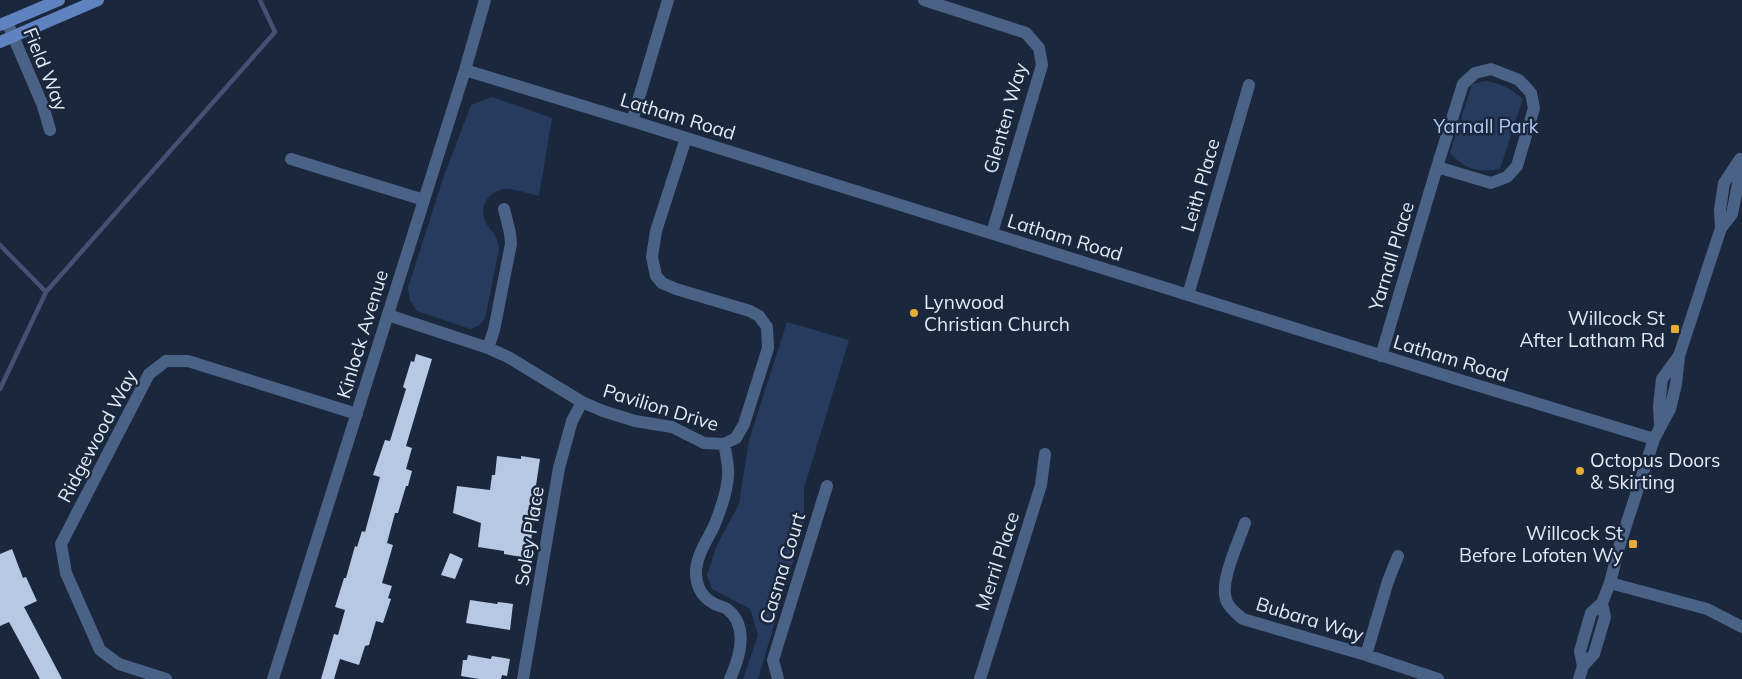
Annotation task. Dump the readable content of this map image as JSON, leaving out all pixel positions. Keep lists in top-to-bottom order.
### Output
{
  "streets": {
    "street": [
      "Field Way",
      "Latham Road",
      "Glenten Way",
      "Leith Place",
      "Yarnall Place",
      "Kinlock Avenue",
      "Pavilion Drive",
      "Ridgewood Way",
      "Soley Place",
      "Merril Place",
      "Casma Court",
      "Bubara Way"
    ]
  },
  "crossings": [
    ["Latham Road", "Glenten Way"],
    ["Latham Road", "Leith Place"],
    ["Latham Road", "Yarnall Place"],
    ["Latham Road", "Kinlock Avenue"],
    ["Latham Road", "Pavilion Drive"],
    ["Kinlock Avenue", "Pavilion Drive"],
    ["Kinlock Avenue", "Ridgewood Way"],
    ["Pavilion Drive", "Soley Place"]
  ],
  "parks": ["Yarnall Park"],
  "places": {
    "other": ["Lynwood Christian Church", "Octopus Doors & Skirting"],
    "transit": ["Willcock St After Latham Rd", "Willcock St Before Lofoten Wy"]
  }
}
